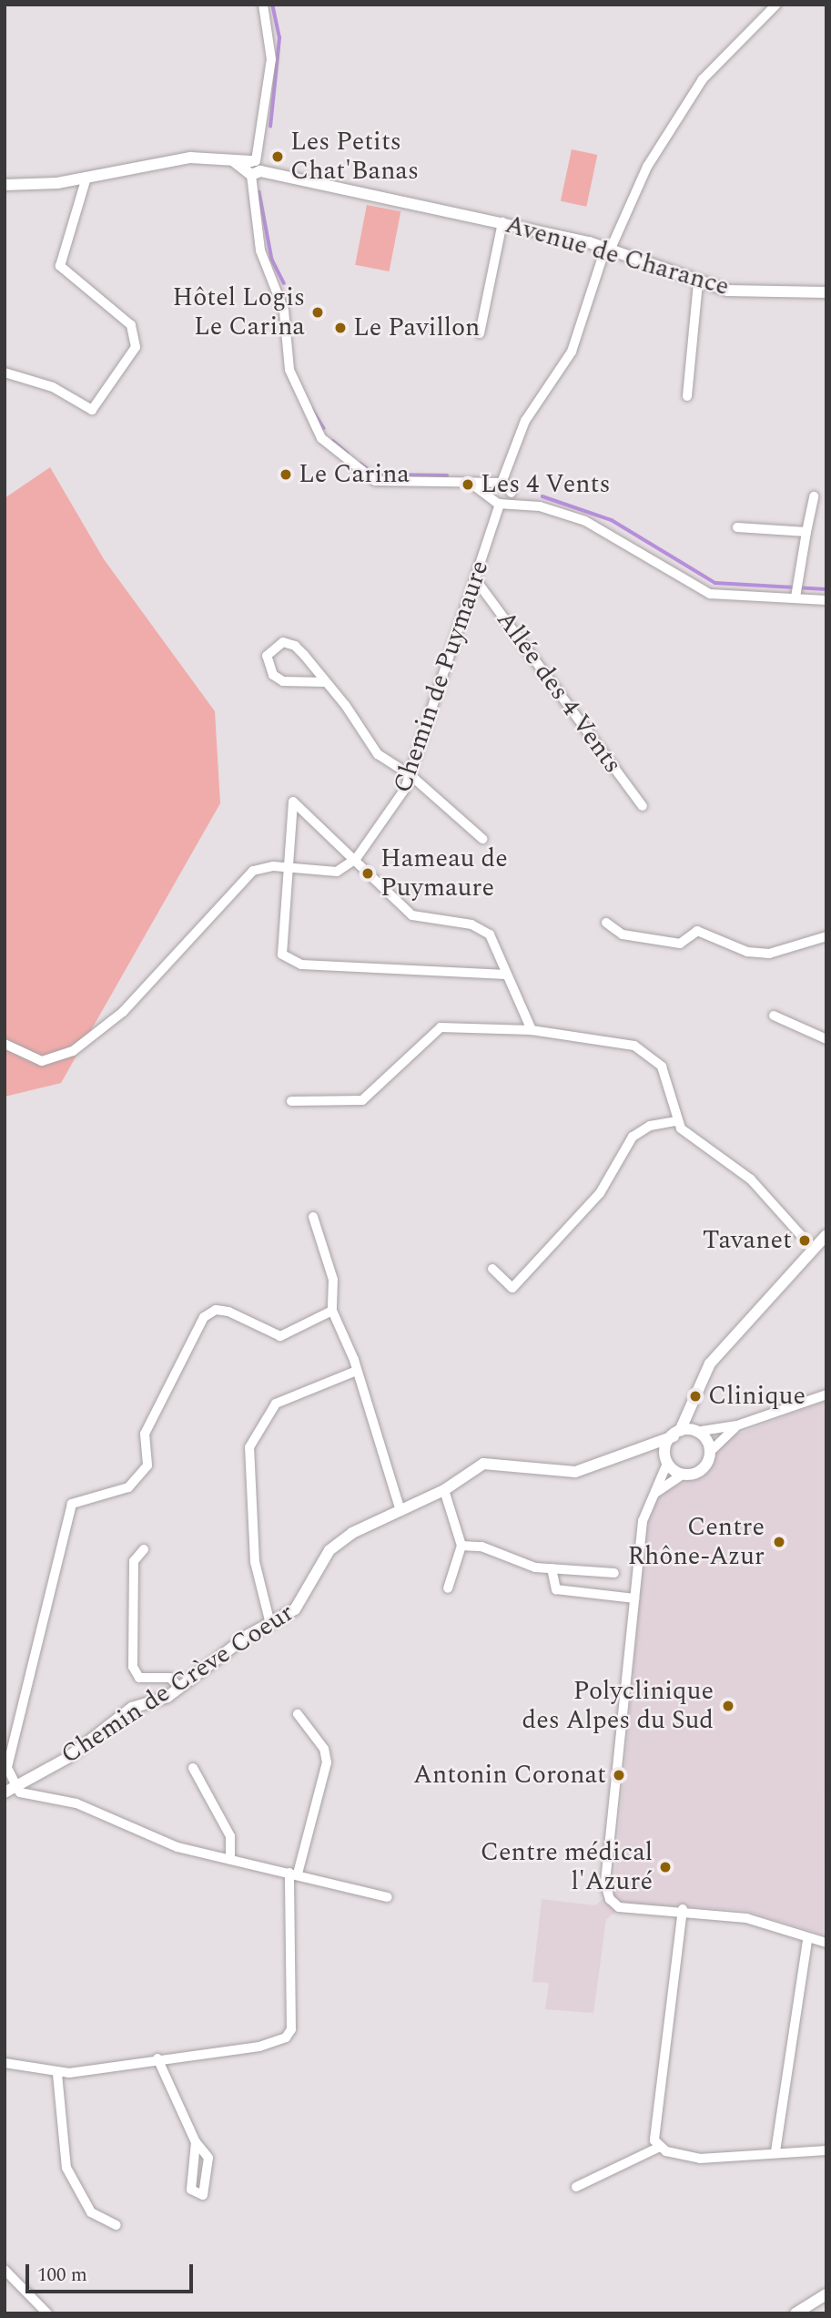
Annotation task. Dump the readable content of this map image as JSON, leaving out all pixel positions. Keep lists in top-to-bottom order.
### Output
{
  "streets": {
    "street": [
      "Avenue de Charance",
      "Chemin de Puymaure",
      "Allée des 4 Vents",
      "Chemin de Crève Coeur"
    ]
  },
  "crossings": [
    ["Chemin de Puymaure", "Allée des 4 Vents"]
  ],
  "places": [
    "Les Petits Chat'Banas",
    "Hôtel Logis Le Carina",
    "Le Pavillon",
    "Le Carina",
    "Les 4 Vents",
    "Hameau de Puymaure",
    "Tavanet",
    "Clinique",
    "Centre Rhône-Azur",
    "Polyclinique des Alpes du Sud",
    "Antonin Coronat",
    "Centre médical l'Azuré"
  ],
  "scale_bar": "100 m"
}
